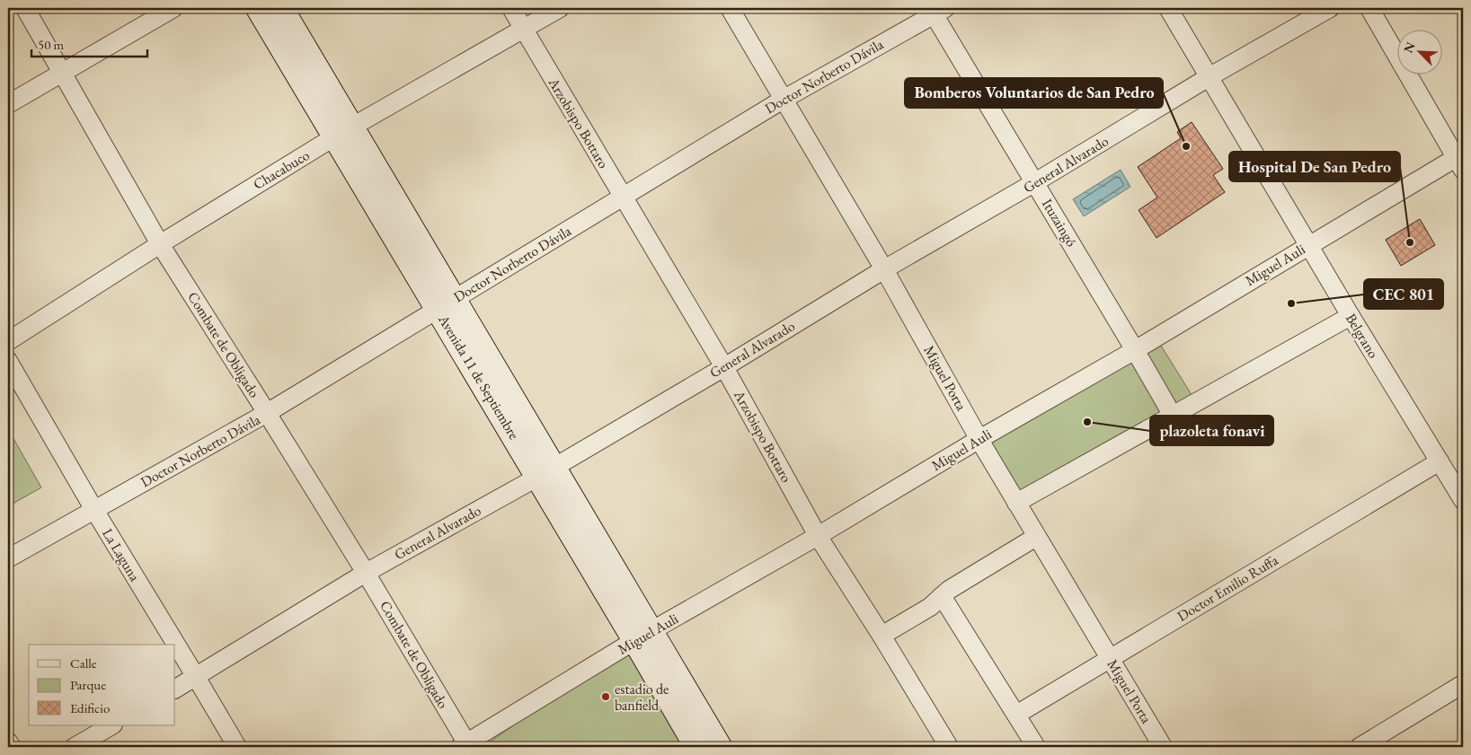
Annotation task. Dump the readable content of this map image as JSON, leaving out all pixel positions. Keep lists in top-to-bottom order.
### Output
{
  "streets": {
    "main road": ["Avenida 11 de Septiembre"],
    "street": [
      "Doctor Norberto Dávila",
      "Arzobispo Bottaro",
      "General Alvarado",
      "Chacabuco",
      "Ituzaingó",
      "Miguel Auli",
      "Belgrano",
      "Combate de Obligado",
      "Miguel Porta",
      "La Laguna",
      "Doctor Emilio Ruffa"
    ]
  },
  "crossings": [
    ["Doctor Norberto Dávila", "Arzobispo Bottaro"],
    ["Doctor Norberto Dávila", "Ituzaingó"],
    ["Doctor Norberto Dávila", "Combate de Obligado"],
    ["Doctor Norberto Dávila", "Avenida 11 de Septiembre"],
    ["Doctor Norberto Dávila", "Miguel Porta"],
    ["Doctor Norberto Dávila", "La Laguna"],
    ["Arzobispo Bottaro", "General Alvarado"],
    ["Arzobispo Bottaro", "Chacabuco"],
    ["Arzobispo Bottaro", "Miguel Auli"],
    ["General Alvarado", "Ituzaingó"],
    ["General Alvarado", "Belgrano"],
    ["General Alvarado", "Combate de Obligado"],
    ["General Alvarado", "Avenida 11 de Septiembre"],
    ["General Alvarado", "Miguel Porta"],
    ["General Alvarado", "La Laguna"],
    ["Chacabuco", "Combate de Obligado"],
    ["Chacabuco", "Avenida 11 de Septiembre"],
    ["Ituzaingó", "Miguel Auli"],
    ["Miguel Auli", "Belgrano"],
    ["Miguel Auli", "Combate de Obligado"],
    ["Miguel Auli", "Avenida 11 de Septiembre"],
    ["Miguel Auli", "Miguel Porta"],
    ["Belgrano", "Doctor Emilio Ruffa"],
    ["Miguel Porta", "Doctor Emilio Ruffa"]
  ],
  "places": [
    "Bomberos Voluntarios de San Pedro",
    "Hospital De San Pedro",
    "CEC 801",
    "plazoleta fonavi",
    "estadio de banfield"
  ],
  "legend": ["Calle", "Parque", "Edificio"],
  "scale_bar": "50 m",
  "north": "top left"
}
